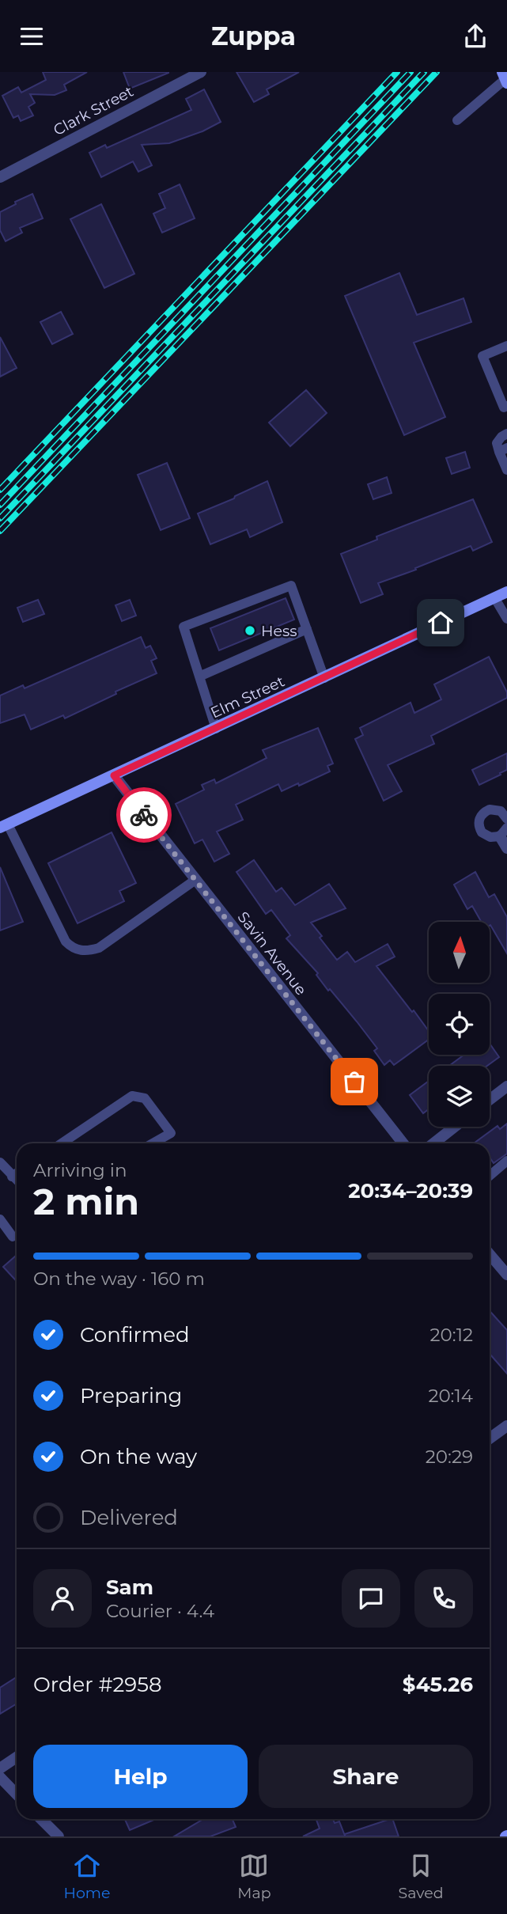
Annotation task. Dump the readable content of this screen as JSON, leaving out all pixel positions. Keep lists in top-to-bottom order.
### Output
{
  "streets": {
    "main road": ["Elm Street"],
    "street": ["Clark Street", "Savin Avenue"]
  },
  "crossings": [
    ["Elm Street", "Savin Avenue"]
  ],
  "places": ["Hess"],
  "north": "top",
  "page": {
    "header": "Zuppa",
    "heading": ["2 min", "Arriving in", "20:34–20:39"],
    "panel": [
      "Sam",
      "Courier · 4.4",
      "Order #2958",
      "$45.26"
    ],
    "bar": "On the way · 160 m",
    "list": [
      ["Confirmed", "20:12"],
      ["Preparing", "20:14"],
      ["On the way", "20:29"],
      "Delivered"
    ],
    "buttons": ["Help", "Share"],
    "tabs": ["Home", "Map", "Saved"]
  }
}
